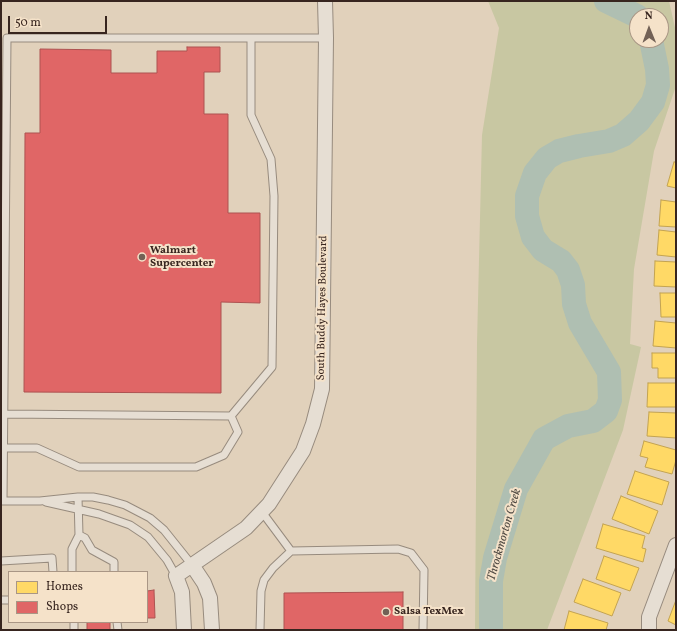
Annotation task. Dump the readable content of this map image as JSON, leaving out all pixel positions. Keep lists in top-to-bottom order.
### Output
{
  "streets": {
    "street": ["South Buddy Hayes Boulevard"]
  },
  "water": ["Throckmorton Creek"],
  "places": ["Walmart Supercenter", "Salsa TexMex"],
  "legend": ["Homes", "Shops"],
  "scale_bar": "50 m",
  "north": "top"
}
